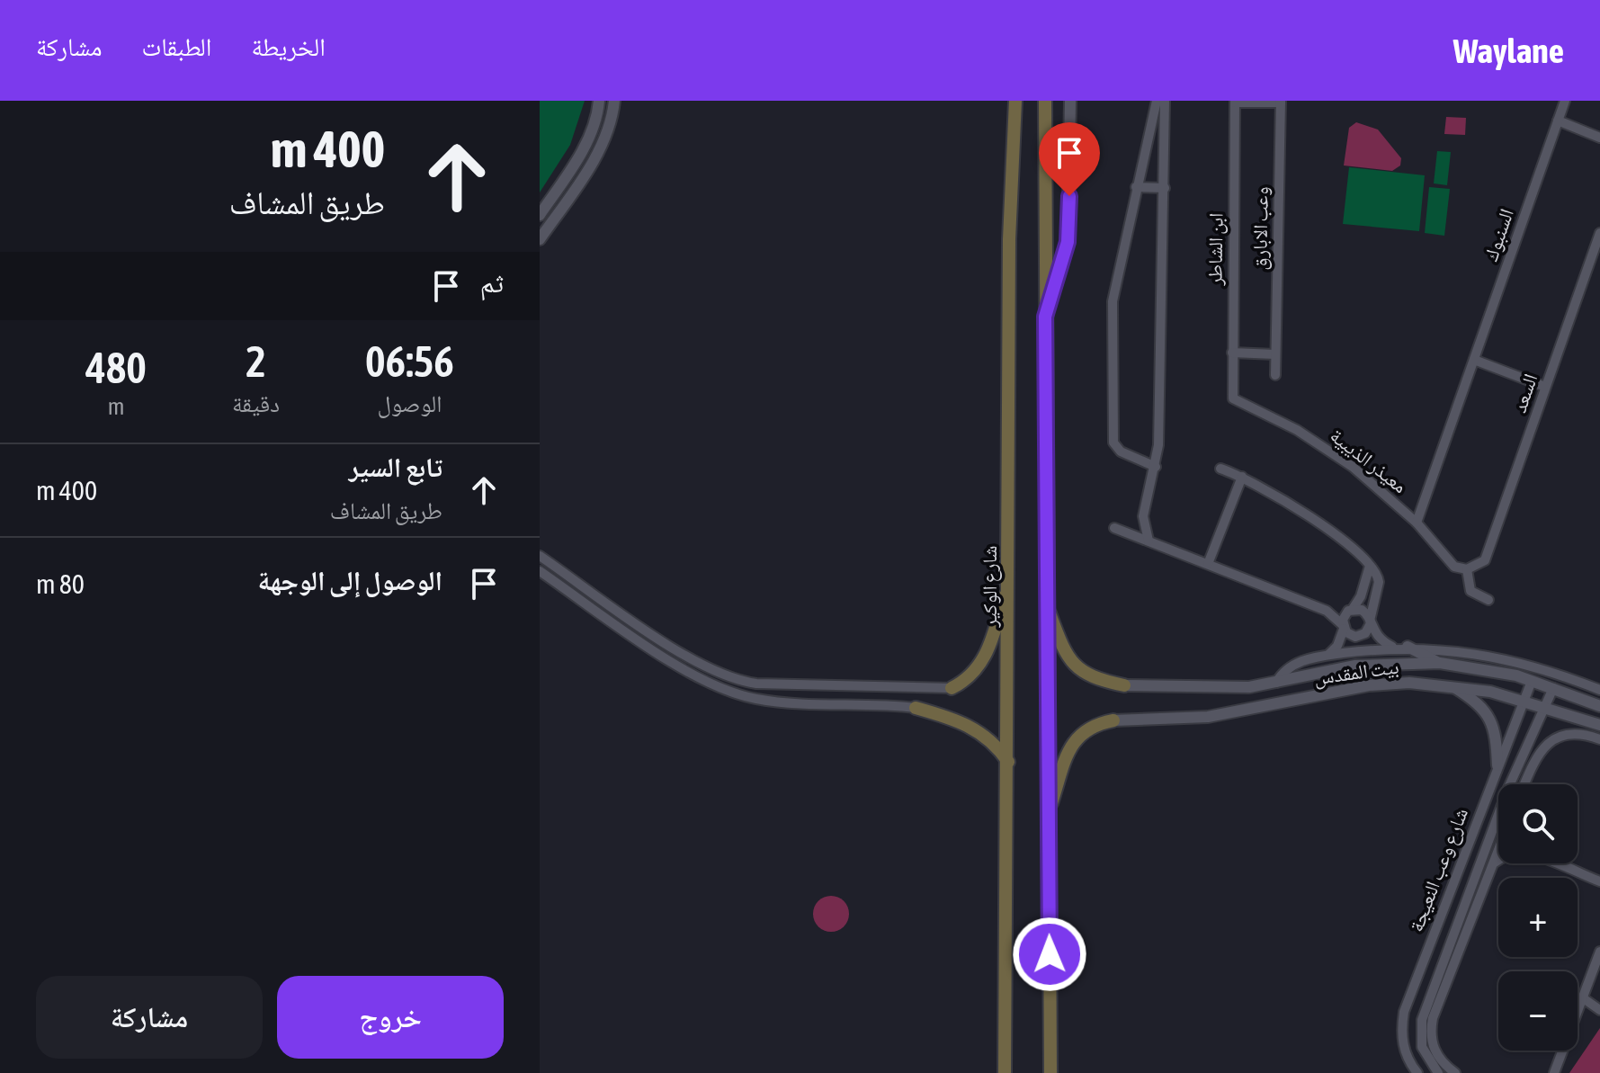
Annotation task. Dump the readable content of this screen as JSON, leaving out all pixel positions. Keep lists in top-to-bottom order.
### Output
{
  "streets": {
    "main road": ["شارع الوكير"],
    "street": [
      "وعب الابارق",
      "السنبوك",
      "ابن الشاطر",
      "السعد",
      "معيذر الذيبية",
      "بيت المقدس",
      "شارع وعب النعيجة"
    ]
  },
  "crossings": [
    ["وعب الابارق", "ابن الشاطر"],
    ["السنبوك", "معيذر الذيبية"],
    ["ابن الشاطر", "معيذر الذيبية"],
    ["السعد", "معيذر الذيبية"],
    ["بيت المقدس", "شارع وعب النعيجة"]
  ],
  "page": {
    "header": "Waylane",
    "nav": ["الخريطة", "الطبقات", "مشاركة"],
    "turn": ["400 m", "طريق المشاف"],
    "then": "ثم",
    "eta": [
      "06:56",
      "الوصول",
      "2",
      "دقيقة",
      "480",
      "m"
    ],
    "list": [
      {
        "name": "تابع السير",
        "note": "طريق المشاف",
        "value": "400 m"
      },
      {
        "name": "الوصول إلى الوجهة",
        "value": "80 m"
      }
    ],
    "map_buttons": ["+", "−"],
    "buttons": ["خروج", "مشاركة"]
  }
}
